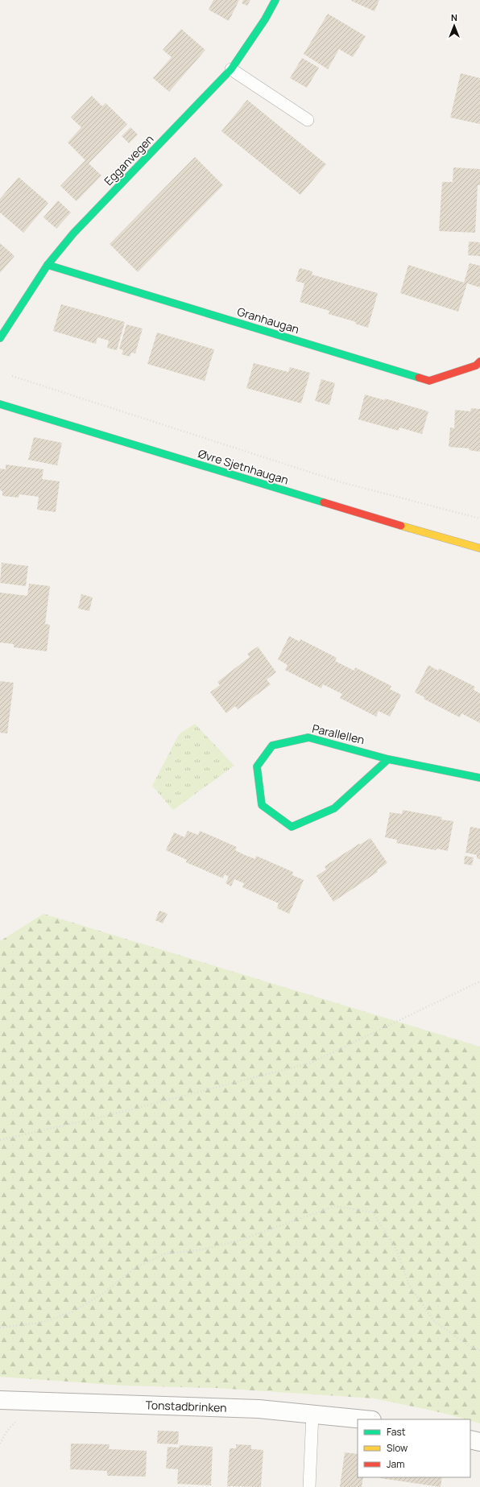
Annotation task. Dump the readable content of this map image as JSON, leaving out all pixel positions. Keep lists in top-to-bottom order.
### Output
{
  "streets": {
    "street": [
      "Egganvegen",
      "Granhaugan",
      "Øvre Sjetnhaugan",
      "Parallellen",
      "Tonstadbrinken"
    ]
  },
  "crossings": [
    ["Egganvegen", "Granhaugan"]
  ],
  "legend": ["Fast", "Slow", "Jam"],
  "north": "top"
}
